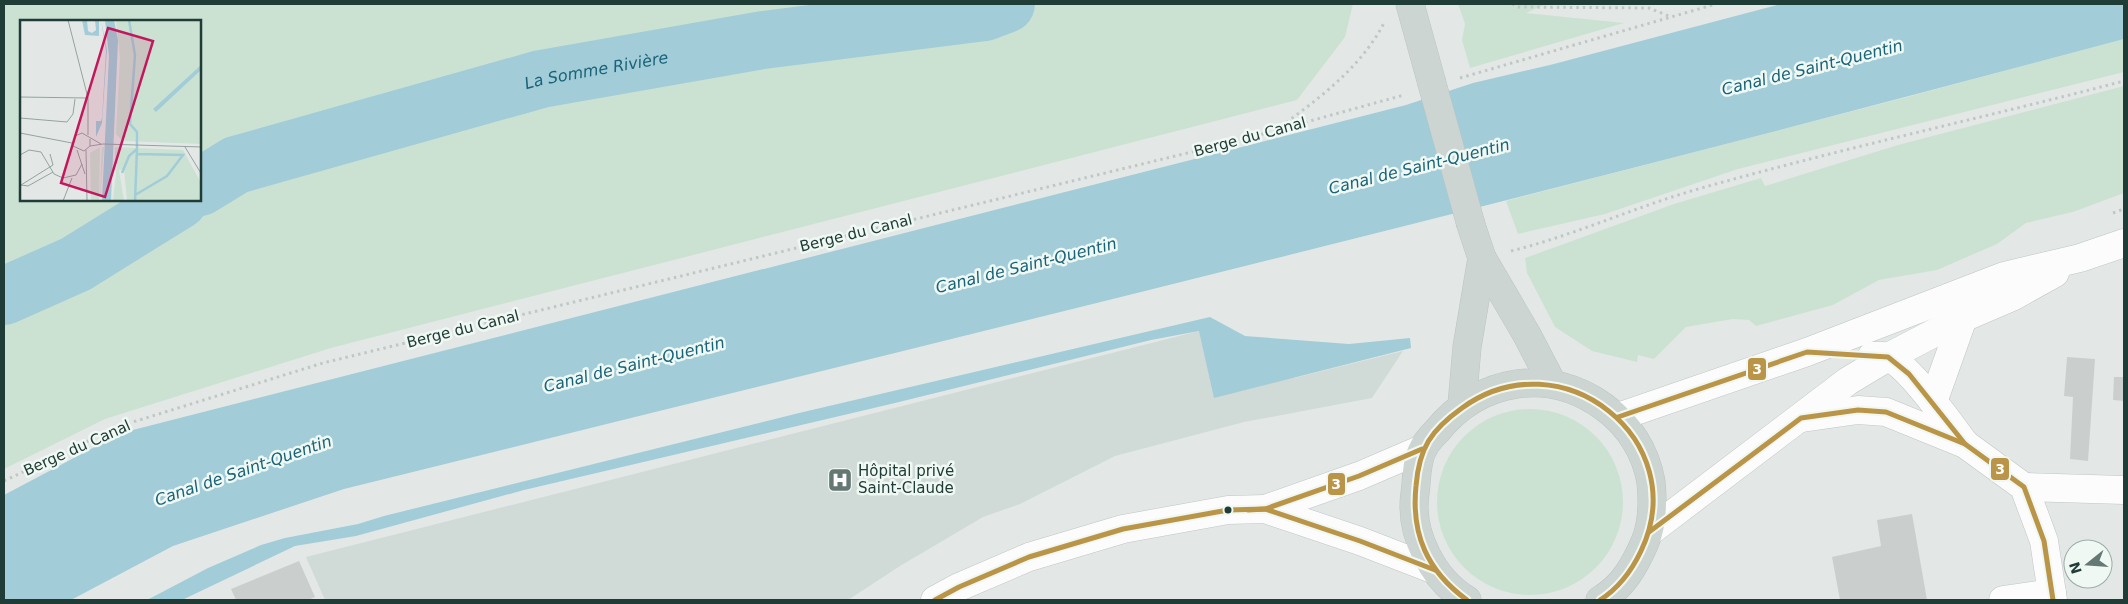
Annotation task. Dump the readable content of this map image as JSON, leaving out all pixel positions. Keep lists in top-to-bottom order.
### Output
{
  "streets": {
    "path": ["Berge du Canal"]
  },
  "water": ["Canal de Saint-Quentin", "La Somme Rivière"],
  "places": {
    "hospital": ["Hôpital privé Saint-Claude"]
  },
  "lines": ["transit line 3"],
  "north": "left"
}
